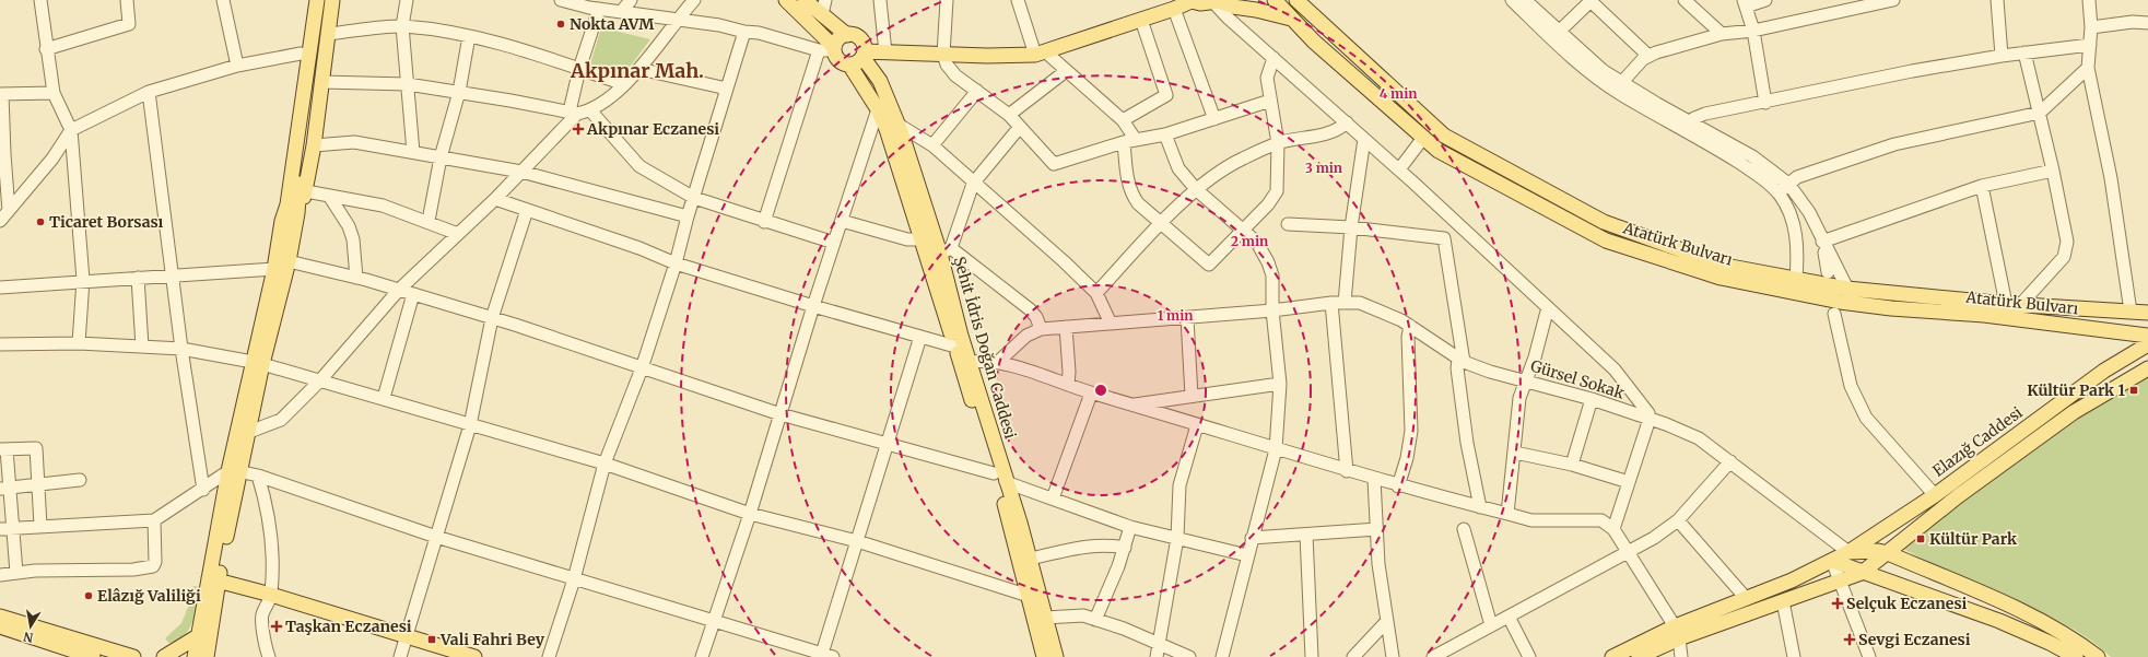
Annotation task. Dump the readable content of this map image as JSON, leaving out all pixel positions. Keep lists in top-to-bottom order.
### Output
{
  "streets": {
    "main road": ["Atatürk Bulvarı", "Şehit İdris Doğan Caddesi", "Elazığ Caddesi"],
    "street": ["Gürsel Sokak"]
  },
  "crossings": [
    ["Gürsel Sokak", "Elazığ Caddesi"]
  ],
  "districts": ["Akpınar Mah."],
  "places": {
    "other": ["Nokta AVM", "Ticaret Borsası", "Elâzığ Valiliği"],
    "health": [
      "Akpınar Eczanesi",
      "Selçuk Eczanesi",
      "Taşkan Eczanesi",
      "Sevgi Eczanesi"
    ],
    "transit": ["Kültür Park 1", "Kültür Park", "Vali Fahri Bey"]
  },
  "north": "bottom",
  "rings": [
    "4 min",
    "3 min",
    "2 min",
    "1 min"
  ]
}
